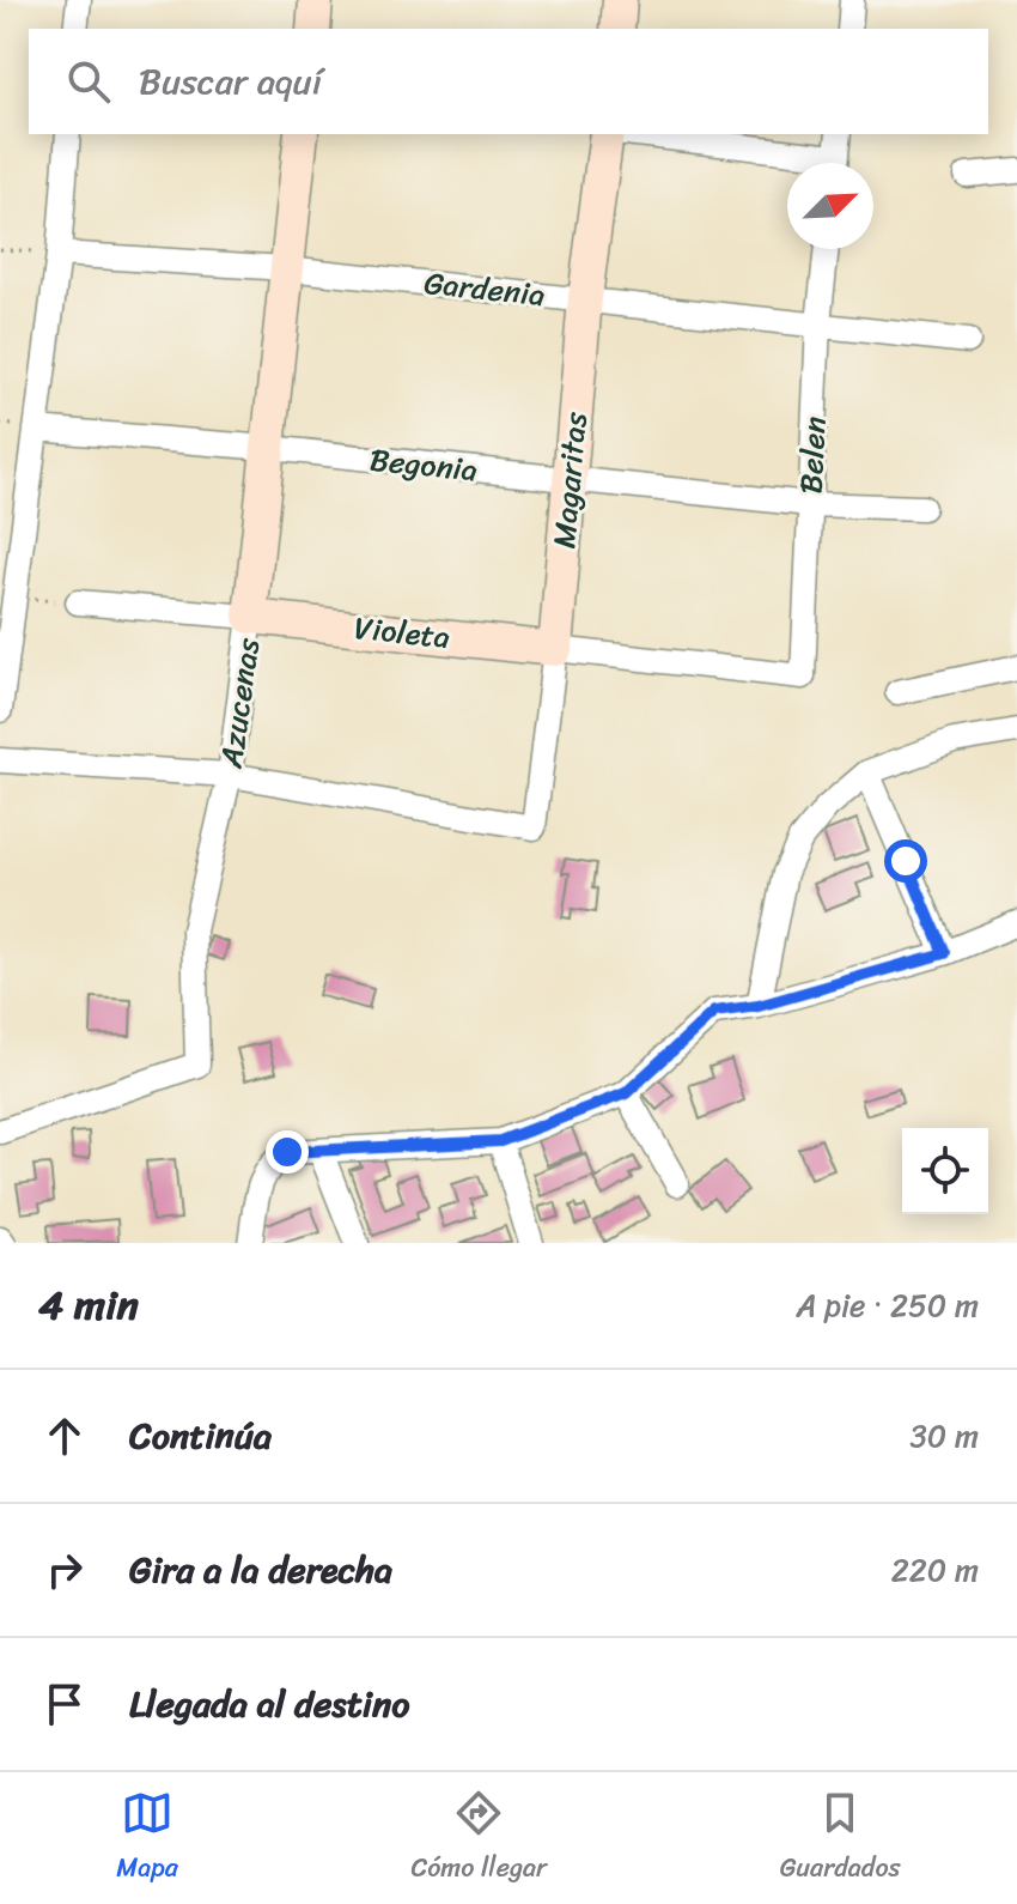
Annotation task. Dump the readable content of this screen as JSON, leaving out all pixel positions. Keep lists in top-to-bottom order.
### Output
{
  "streets": {
    "street": [
      "Gardenia",
      "Belen",
      "Begonia",
      "Magaritas",
      "Violeta",
      "Azucenas"
    ]
  },
  "crossings": [
    ["Gardenia", "Belen"],
    ["Gardenia", "Magaritas"],
    ["Gardenia", "Azucenas"],
    ["Belen", "Begonia"],
    ["Belen", "Violeta"],
    ["Begonia", "Magaritas"],
    ["Begonia", "Azucenas"],
    ["Magaritas", "Violeta"],
    ["Magaritas", "Azucenas"],
    ["Violeta", "Azucenas"]
  ],
  "north": "top right",
  "page": {
    "search": "Buscar aquí",
    "heading": ["4 min", "A pie · 250 m"],
    "list": [
      ["Continúa", "30 m"],
      ["Gira a la derecha", "220 m"],
      "Llegada al destino"
    ],
    "nav": ["Mapa", "Cómo llegar", "Guardados"]
  }
}
